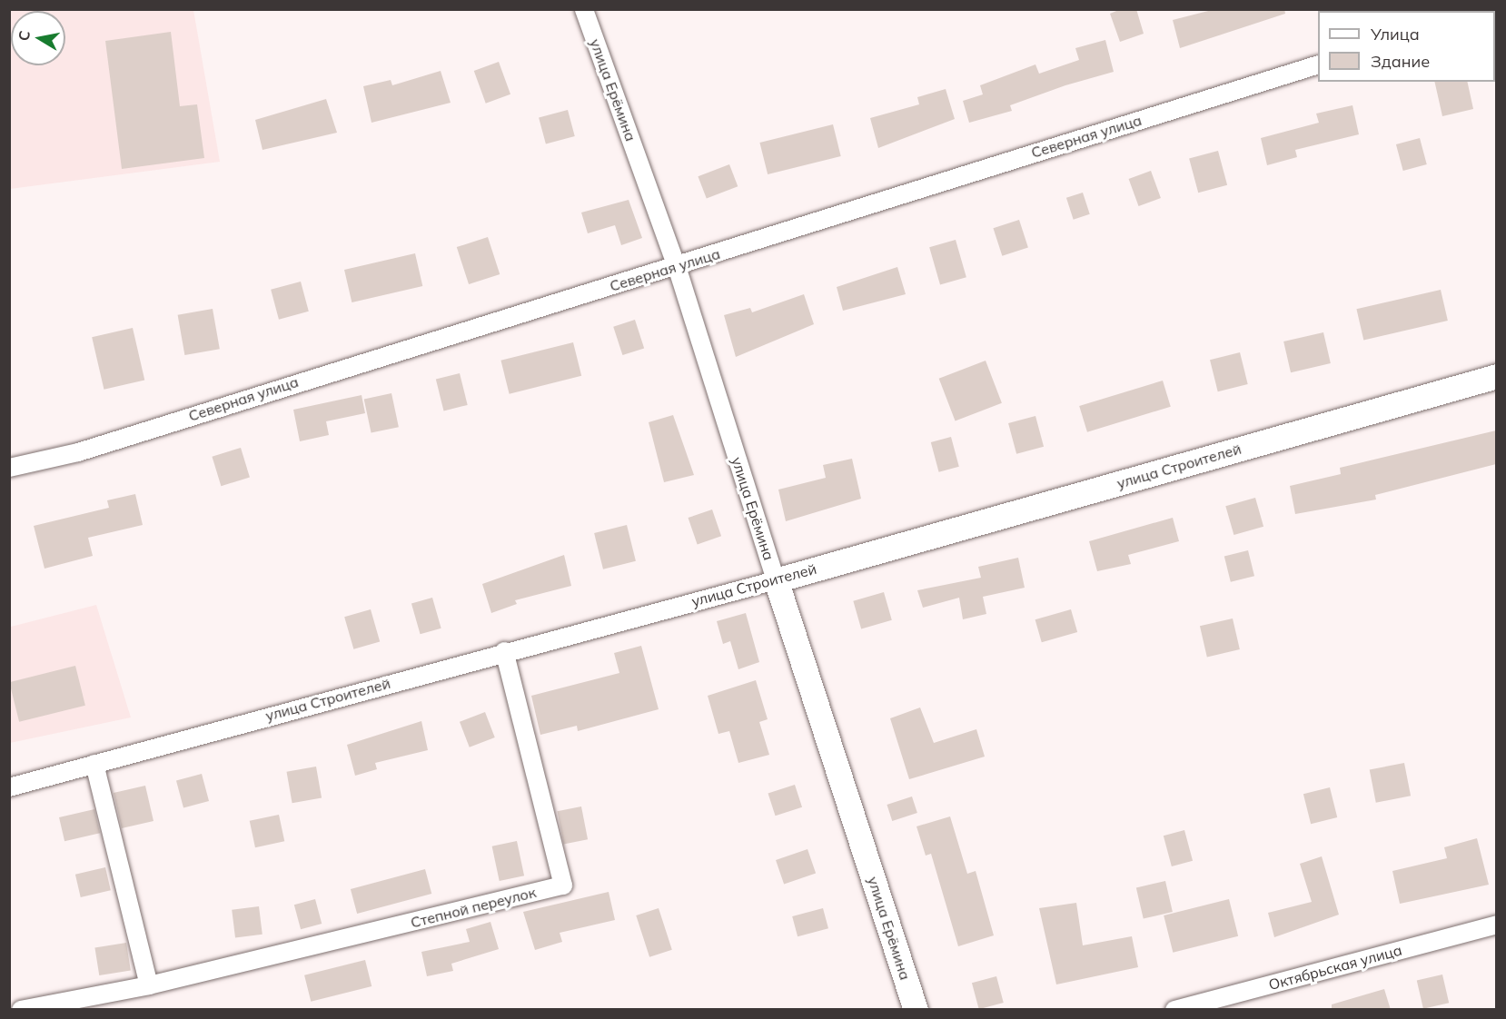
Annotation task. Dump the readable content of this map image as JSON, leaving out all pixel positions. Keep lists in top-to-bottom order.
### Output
{
  "streets": {
    "street": [
      "улица Ерёмина",
      "Северная улица",
      "улица Строителей",
      "Степной переулок",
      "Октябрьская улица"
    ]
  },
  "crossings": [
    ["улица Ерёмина", "Северная улица"],
    ["улица Ерёмина", "улица Строителей"],
    ["улица Строителей", "Степной переулок"]
  ],
  "legend": ["Улица", "Здание"],
  "north": "left"
}
